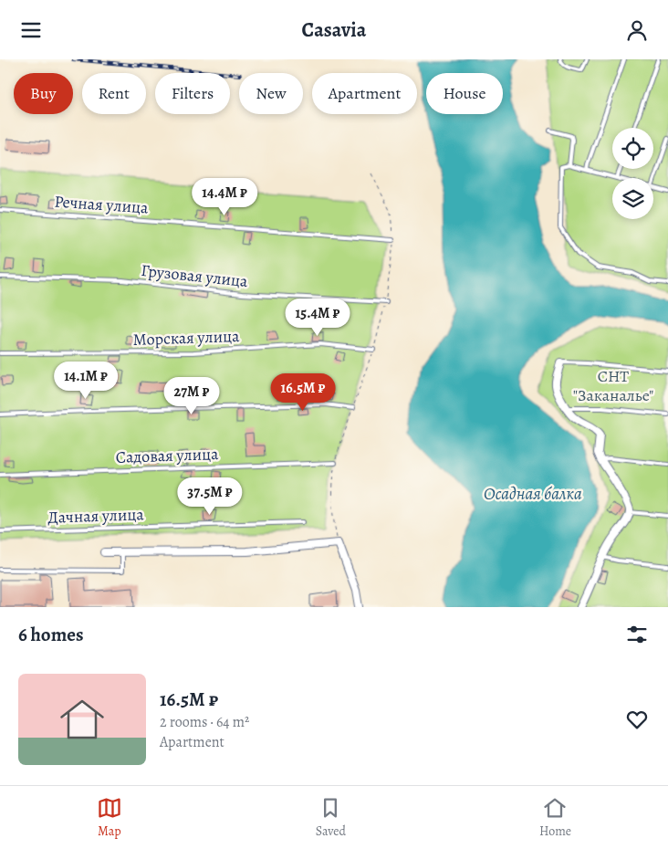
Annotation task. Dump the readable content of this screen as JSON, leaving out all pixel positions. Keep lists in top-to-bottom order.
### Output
{
  "streets": {
    "lane": [
      "Речная улица",
      "Грузовая улица",
      "Морская улица",
      "Садовая улица",
      "Дачная улица"
    ]
  },
  "water": ["Осадная балка"],
  "parks": ["СНТ \"Заканалье\""],
  "page": {
    "header": "Casavia",
    "chip": [
      "Buy",
      "Rent",
      "Filters",
      "New",
      "Apartment",
      "House"
    ],
    "price": [
      "14.4M ₽",
      "15.4M ₽",
      "14.1M ₽",
      "16.5M ₽",
      "27M ₽",
      "37.5M ₽"
    ],
    "heading": "6 homes",
    "list": [
      {
        "name": "16.5M ₽",
        "note": "2 rooms · 64 m² · Apartment"
      }
    ],
    "tabs": ["Map", "Saved", "Home"]
  }
}
